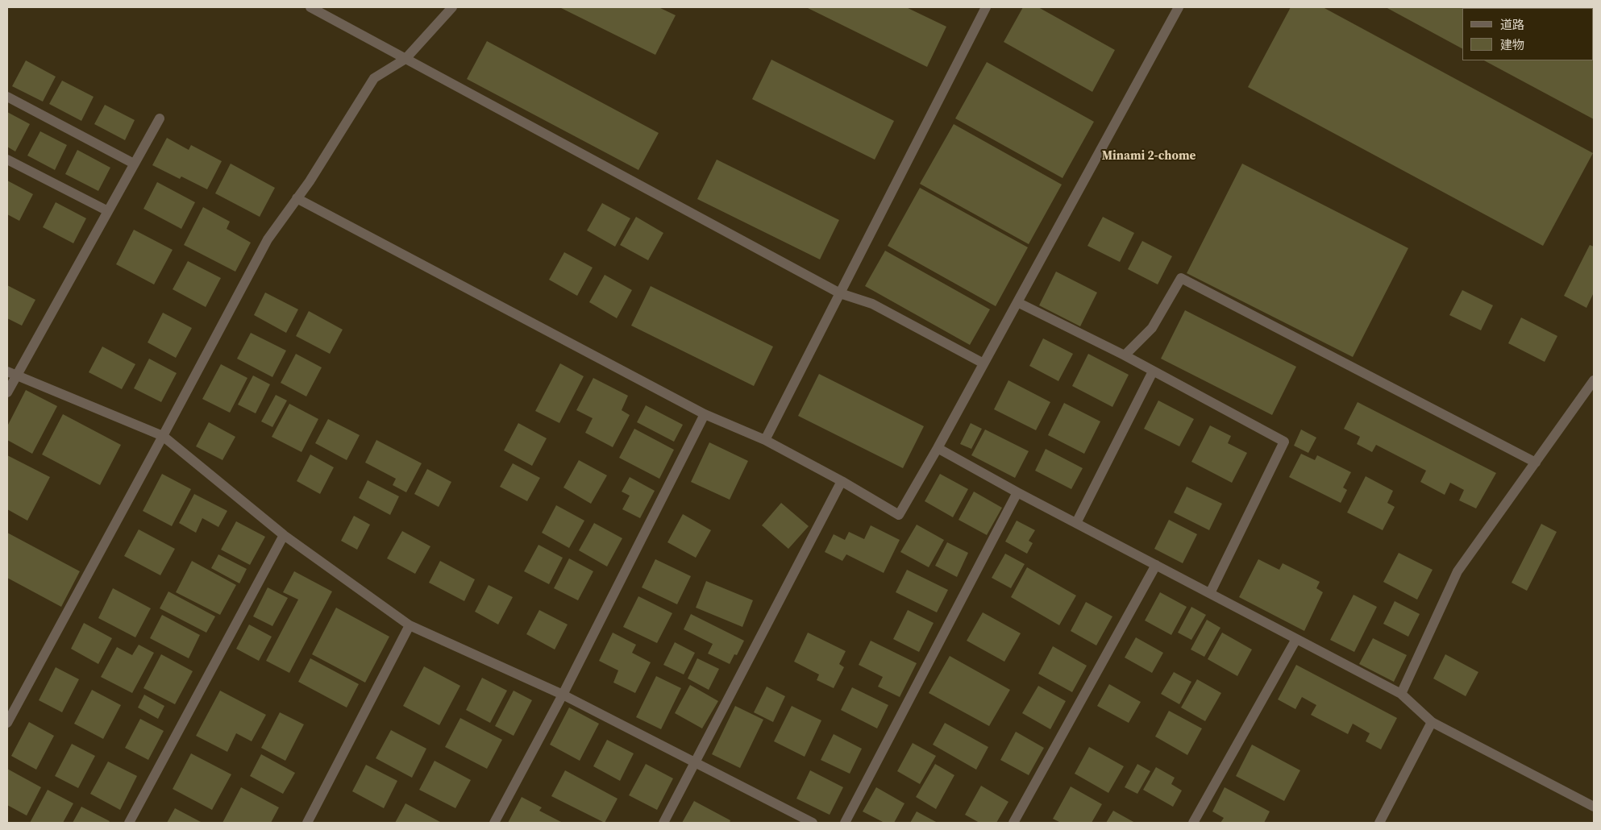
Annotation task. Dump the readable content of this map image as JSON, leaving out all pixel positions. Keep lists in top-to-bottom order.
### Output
{
  "districts": ["Minami 2-chome"],
  "legend": ["道路", "建物"]
}
